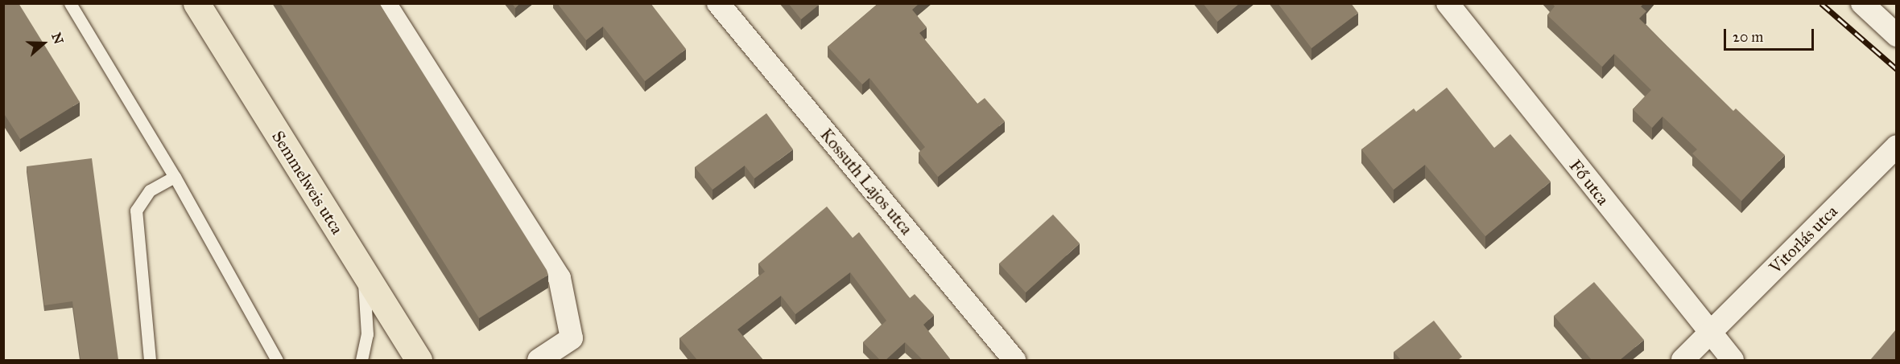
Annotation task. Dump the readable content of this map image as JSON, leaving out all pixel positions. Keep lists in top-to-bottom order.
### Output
{
  "streets": {
    "main road": ["Semmelweis utca"],
    "street": ["Kossuth Lajos utca", "Fő utca", "Vitorlás utca"]
  },
  "crossings": [
    ["Fő utca", "Vitorlás utca"]
  ],
  "scale_bar": "20 m",
  "north": "right"
}
